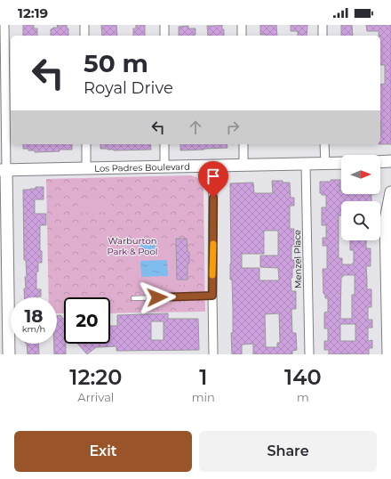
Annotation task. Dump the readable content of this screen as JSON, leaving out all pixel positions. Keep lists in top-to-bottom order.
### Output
{
  "streets": {
    "street": ["Los Padres Boulevard", "Menzel Place"]
  },
  "crossings": [
    ["Los Padres Boulevard", "Menzel Place"]
  ],
  "parks": ["Warburton Park & Pool"],
  "north": "right",
  "page": {
    "status": "12:19",
    "turn": ["50 m", "Royal Drive"],
    "speed": "18 km/h",
    "limit": "20",
    "eta": [
      "12:20",
      "Arrival",
      "1",
      "min",
      "140",
      "m"
    ],
    "buttons": ["Exit", "Share"]
  }
}
